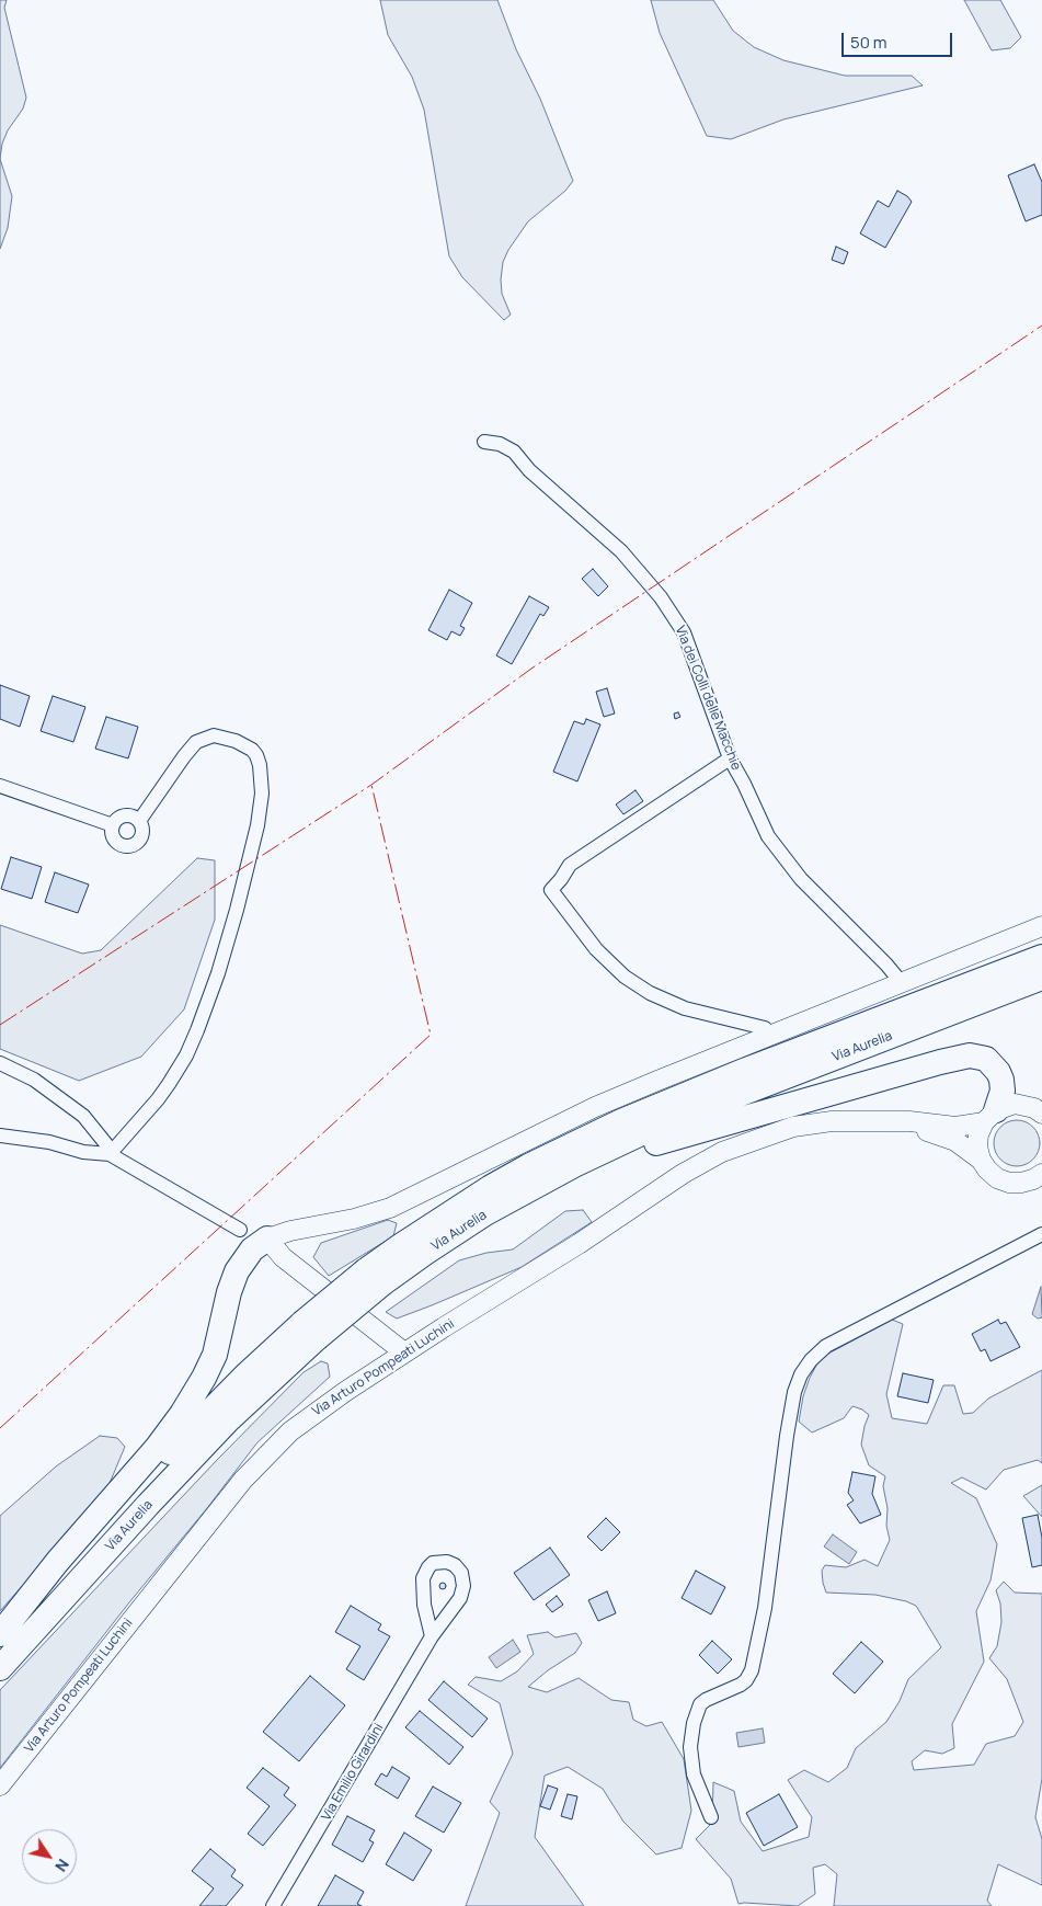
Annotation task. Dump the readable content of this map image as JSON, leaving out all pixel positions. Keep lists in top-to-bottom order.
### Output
{
  "streets": {
    "highway": ["Via Aurelia"],
    "street": ["Via dei Colli delle Macchie", "Via Arturo Pompeati Luchini", "Via Emilio Girardini"]
  },
  "scale_bar": "50 m",
  "north": "bottom right"
}
